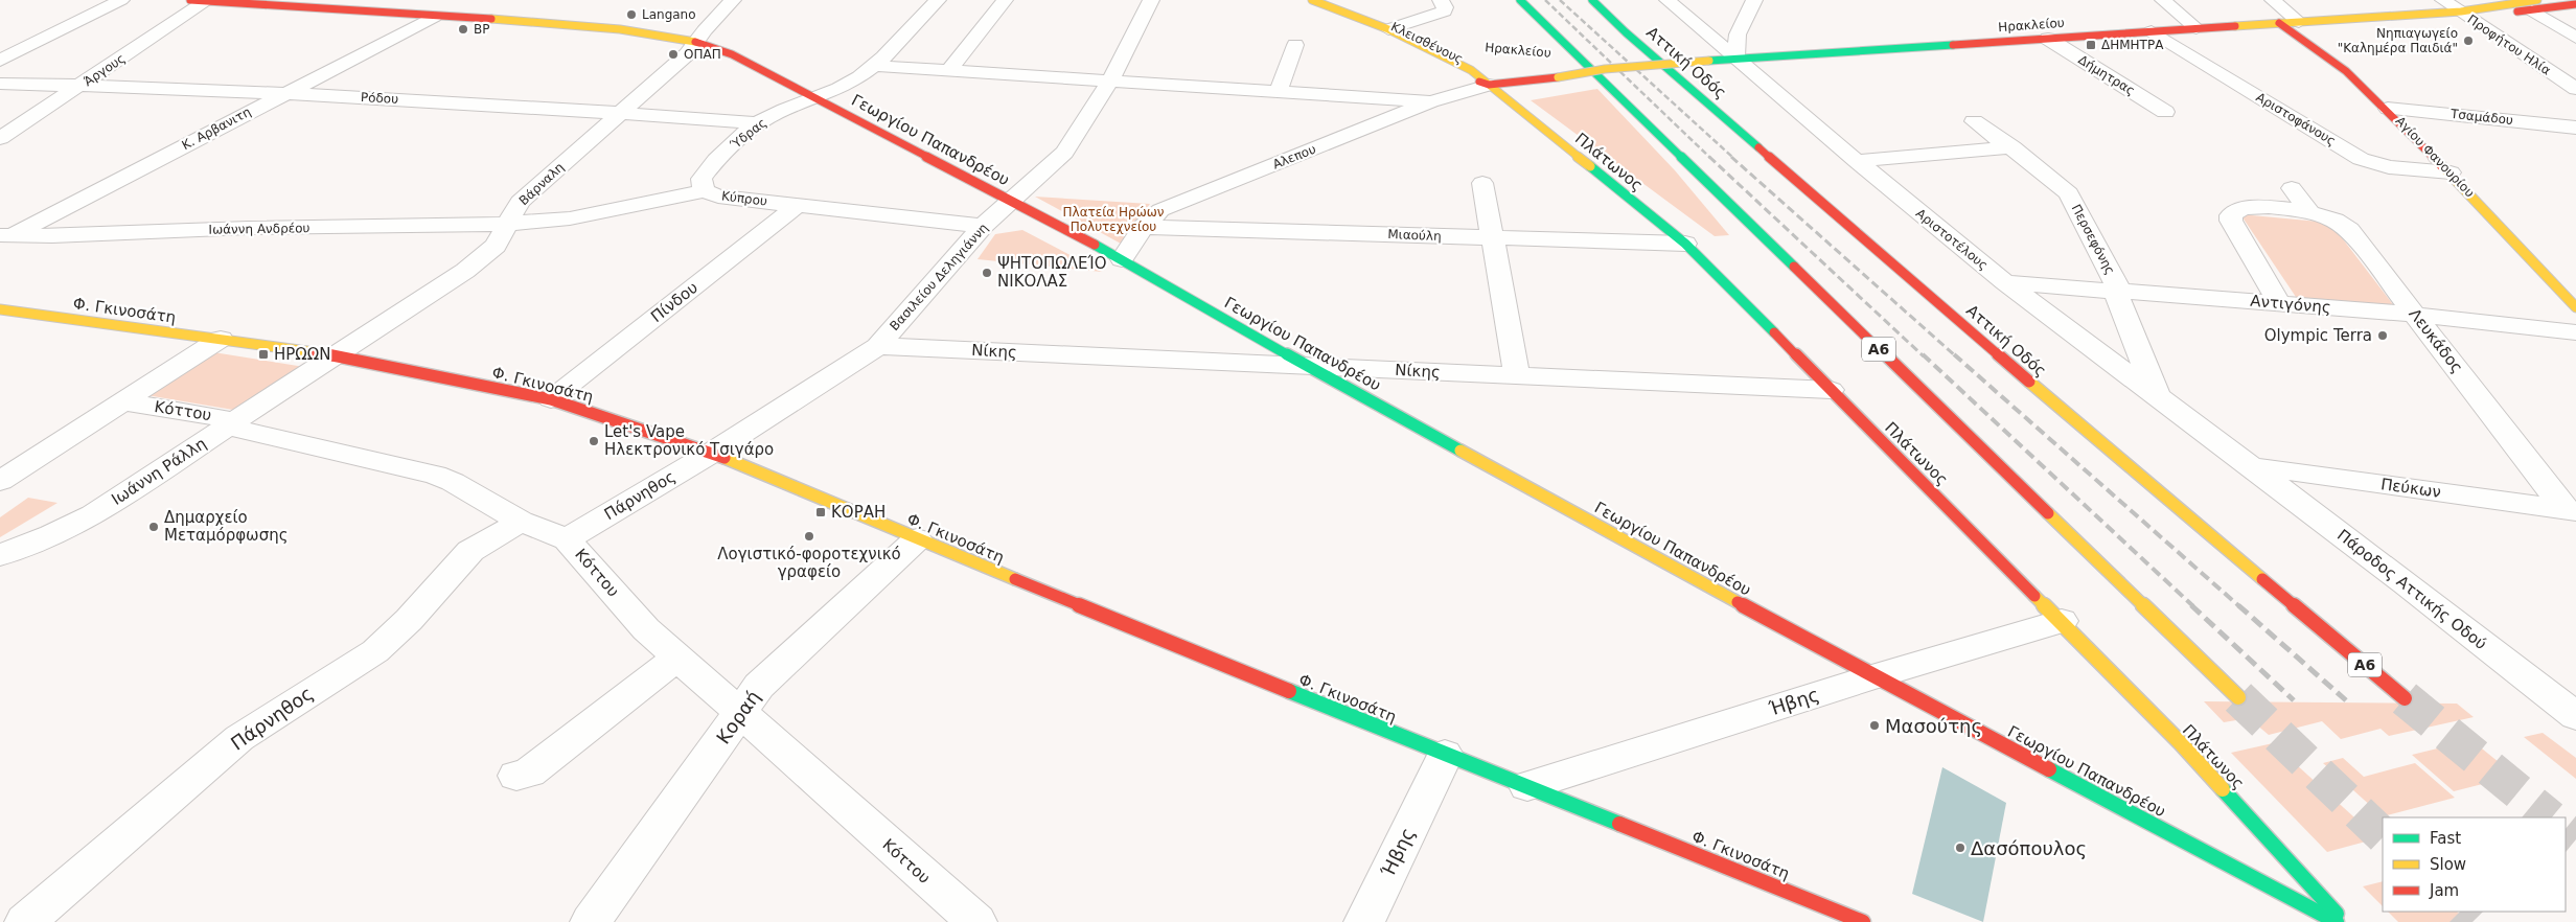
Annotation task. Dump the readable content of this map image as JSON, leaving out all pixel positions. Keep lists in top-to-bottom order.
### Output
{
  "streets": {
    "main road": [
      "Ηρακλείου",
      "Κλεισθένους",
      "Αττική Οδός",
      "Γεωργίου Παπανδρέου",
      "Αγίου Φανουρίου",
      "Πλάτωνος",
      "Φ. Γκινοσάτη",
      "Α6"
    ],
    "street": [
      "Προφήτου Ηλία",
      "Άργους",
      "Δήμητρας",
      "Ρόδου",
      "Τσαμάδου",
      "Αριστοφάνους",
      "Κ. Αρβανιτη",
      "Ύδρας",
      "Αλεπου",
      "Βάρναλη",
      "Κύπρου",
      "Ιωάννη Ανδρέου",
      "Μιαούλη",
      "Αριστοτέλους",
      "Περσεφόνης",
      "Βασιλείου Δεληγιάννη",
      "Πίνδου",
      "Αντιγόνης",
      "Λευκάδος",
      "Νίκης",
      "Κόττου",
      "Ιωάννη Ράλλη",
      "Πεύκων",
      "Πάρνηθος",
      "Πάροδος Αττικής Οδού",
      "Ήβης",
      "Κοραή"
    ]
  },
  "crossings": [
    ["Ηρακλείου", "Κλεισθένους"],
    ["Ηρακλείου", "Προφήτου Ηλία"],
    ["Ηρακλείου", "Δήμητρας"],
    ["Ηρακλείου", "Αριστοφάνους"],
    ["Ηρακλείου", "Αγίου Φανουρίου"],
    ["Ηρακλείου", "Πλάτωνος"],
    ["Ηρακλείου", "Αριστοτέλους"],
    ["Κλεισθένους", "Αλεπου"],
    ["Κλεισθένους", "Πλάτωνος"],
    ["Άργους", "Ρόδου"],
    ["Άργους", "Γεωργίου Παπανδρέου"],
    ["Ρόδου", "Κ. Αρβανιτη"],
    ["Ρόδου", "Ύδρας"],
    ["Ρόδου", "Βάρναλη"],
    ["Τσαμάδου", "Αγίου Φανουρίου"],
    ["Αριστοφάνους", "Αγίου Φανουρίου"],
    ["Κ. Αρβανιτη", "Γεωργίου Παπανδρέου"],
    ["Κ. Αρβανιτη", "Ιωάννη Ανδρέου"],
    ["Ύδρας", "Γεωργίου Παπανδρέου"],
    ["Ύδρας", "Κύπρου"],
    ["Γεωργίου Παπανδρέου", "Αλεπου"],
    ["Γεωργίου Παπανδρέου", "Βάρναλη"],
    ["Γεωργίου Παπανδρέου", "Βασιλείου Δεληγιάννη"],
    ["Γεωργίου Παπανδρέου", "Νίκης"],
    ["Γεωργίου Παπανδρέου", "Ήβης"],
    ["Αλεπου", "Πλάτωνος"],
    ["Αλεπου", "Μιαούλη"],
    ["Πλάτωνος", "Μιαούλη"],
    ["Πλάτωνος", "Νίκης"],
    ["Πλάτωνος", "Ήβης"],
    ["Βάρναλη", "Κύπρου"],
    ["Βάρναλη", "Ιωάννη Ανδρέου"],
    ["Βάρναλη", "Φ. Γκινοσάτη"],
    ["Βάρναλη", "Ιωάννη Ράλλη"],
    ["Κύπρου", "Ιωάννη Ανδρέου"],
    ["Κύπρου", "Βασιλείου Δεληγιάννη"],
    ["Κύπρου", "Πίνδου"],
    ["Αριστοτέλους", "Περσεφόνης"],
    ["Αριστοτέλους", "Αντιγόνης"],
    ["Αριστοτέλους", "Πεύκων"],
    ["Αριστοτέλους", "Πάροδος Αττικής Οδού"],
    ["Περσεφόνης", "Αντιγόνης"],
    ["Βασιλείου Δεληγιάννη", "Φ. Γκινοσάτη"],
    ["Βασιλείου Δεληγιάννη", "Νίκης"],
    ["Βασιλείου Δεληγιάννη", "Πάρνηθος"],
    ["Πίνδου", "Φ. Γκινοσάτη"],
    ["Αντιγόνης", "Λευκάδος"],
    ["Φ. Γκινοσάτη", "Ιωάννη Ράλλη"],
    ["Φ. Γκινοσάτη", "Πάρνηθος"],
    ["Φ. Γκινοσάτη", "Ήβης"],
    ["Φ. Γκινοσάτη", "Κοραή"],
    ["Λευκάδος", "Πεύκων"],
    ["Κόττου", "Ιωάννη Ράλλη"],
    ["Κόττου", "Πάρνηθος"],
    ["Κόττου", "Κοραή"],
    ["Πεύκων", "Πάροδος Αττικής Οδού"]
  ],
  "parks": ["Πλατεία Ηρώων Πολυτεχνείου"],
  "places": {
    "other": [
      "Langano",
      "BP",
      "Νηπιαγωγείο \"Καλημέρα Παιδιά\"",
      "ΟΠΑΠ",
      "ΨΗΤΟΠΩΛΕΊΟ ΝΙΚΟΛΑΣ",
      "Olympic Terra",
      "Let's Vape Ηλεκτρονικό Τσιγάρο",
      "Δημαρχείο Μεταμόρφωσης",
      "Λογιστικό-φοροτεχνικό γραφείο",
      "Μασούτης",
      "Δασόπουλος"
    ],
    "transit": ["ΔΗΜΗΤΡΑ", "ΗΡΩΩΝ", "ΚΟΡΑΗ"]
  },
  "legend": ["Fast", "Slow", "Jam"]
}
